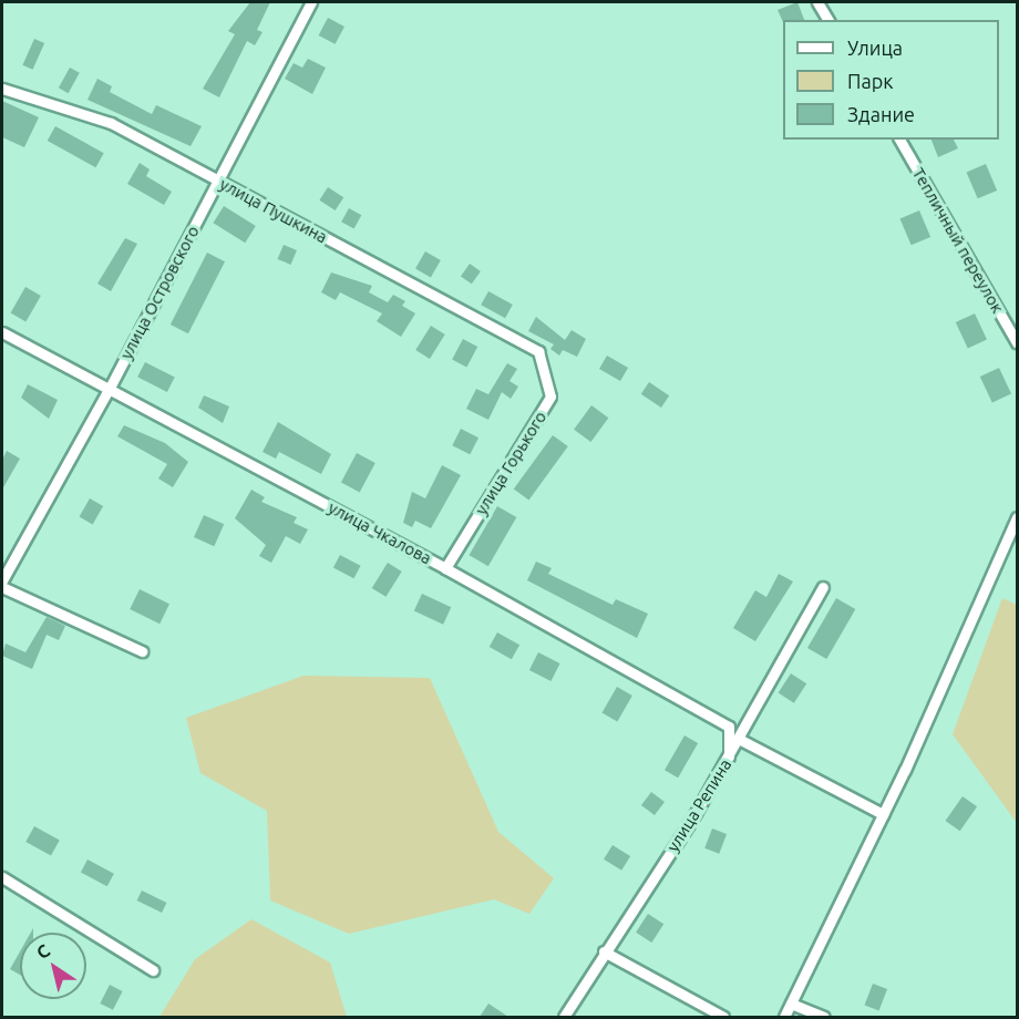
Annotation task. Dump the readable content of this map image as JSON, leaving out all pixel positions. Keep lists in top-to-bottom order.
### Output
{
  "streets": {
    "street": [
      "улица Пушкина",
      "Тепличный переулок",
      "улица Островского",
      "улица Горького",
      "улица Чкалова",
      "улица Репина"
    ]
  },
  "crossings": [
    ["улица Пушкина", "улица Островского"],
    ["улица Пушкина", "улица Горького"],
    ["улица Островского", "улица Чкалова"],
    ["улица Горького", "улица Чкалова"],
    ["улица Чкалова", "улица Репина"]
  ],
  "legend": ["Улица", "Парк", "Здание"],
  "north": "top left"
}
